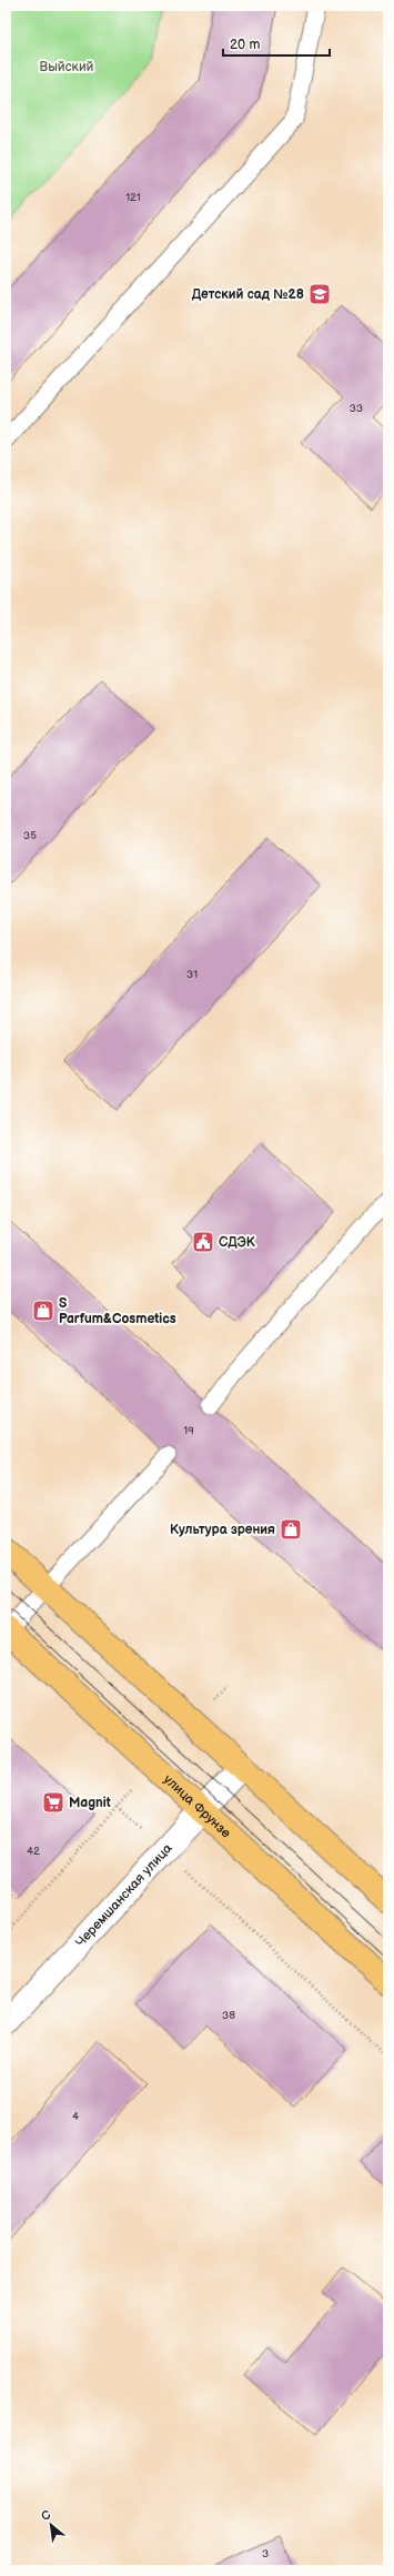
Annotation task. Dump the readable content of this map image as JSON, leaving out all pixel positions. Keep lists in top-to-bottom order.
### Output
{
  "streets": {
    "main road": ["улица Фрунзе"],
    "street": ["Черемшанская улица"]
  },
  "crossings": [
    ["улица Фрунзе", "Черемшанская улица"]
  ],
  "parks": ["Выйский"],
  "places": {
    "school or university": ["Детский сад №28"],
    "public building": ["СДЭК"],
    "shop": ["S Parfum&Cosmetics", "Культура зрения"],
    "supermarket": ["Magnit"]
  },
  "house_numbers": [
    "121",
    "33",
    "35",
    "31",
    "19",
    "42",
    "38",
    "4",
    "3"
  ],
  "scale_bar": "20 m",
  "north": "top left"
}
